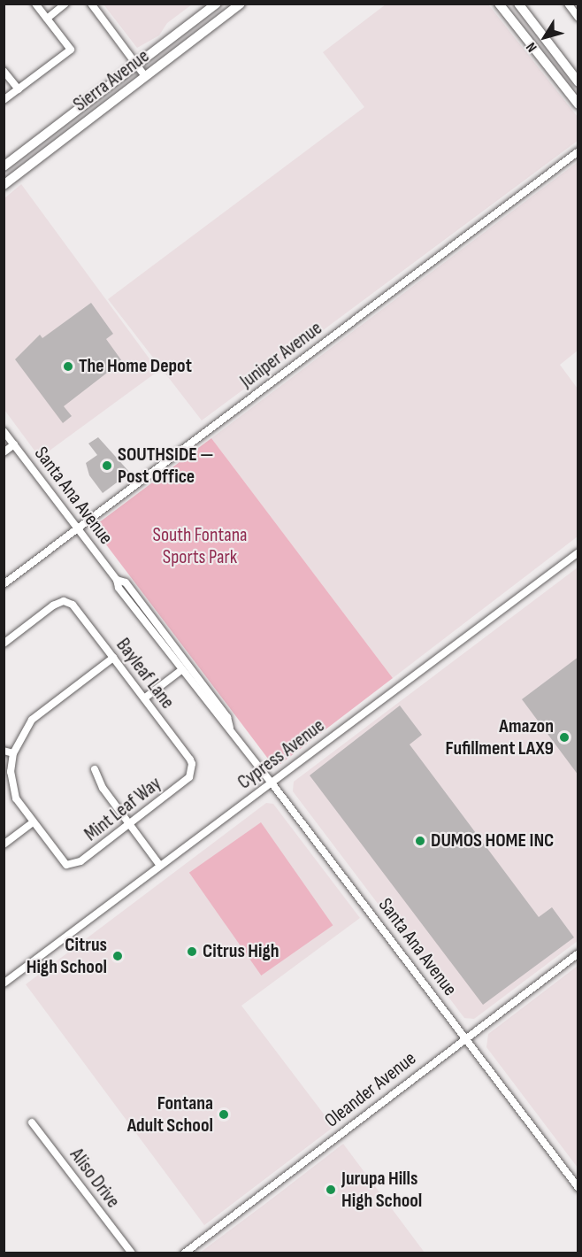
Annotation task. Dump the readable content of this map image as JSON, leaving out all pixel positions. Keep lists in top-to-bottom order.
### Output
{
  "streets": {
    "main road": ["Sierra Avenue"],
    "street": [
      "Juniper Avenue",
      "Santa Ana Avenue",
      "Bayleaf Lane",
      "Cypress Avenue",
      "Mint Leaf Way",
      "Oleander Avenue",
      "Aliso Drive"
    ]
  },
  "crossings": [
    ["Juniper Avenue", "Santa Ana Avenue"],
    ["Santa Ana Avenue", "Cypress Avenue"],
    ["Santa Ana Avenue", "Oleander Avenue"],
    ["Bayleaf Lane", "Mint Leaf Way"]
  ],
  "parks": ["South Fontana Sports Park"],
  "places": [
    "The Home Depot",
    "SOUTHSIDE — Post Office",
    "Amazon Fufillment LAX9",
    "DUMOS HOME INC",
    "Citrus High",
    "Citrus High School",
    "Fontana Adult School",
    "Jurupa Hills High School"
  ],
  "north": "bottom left"
}
